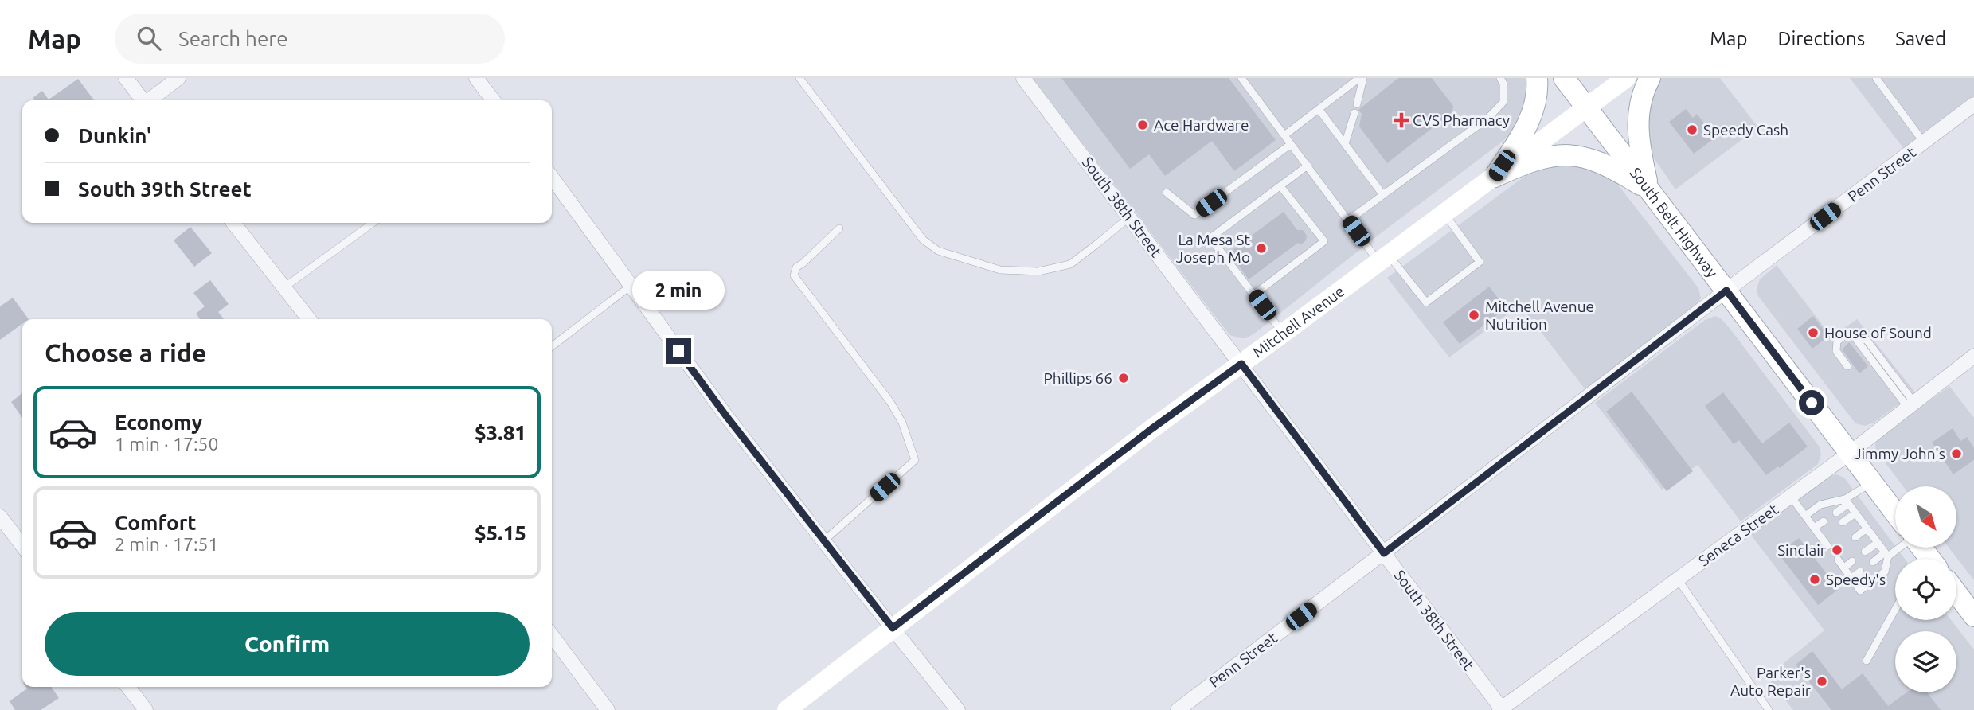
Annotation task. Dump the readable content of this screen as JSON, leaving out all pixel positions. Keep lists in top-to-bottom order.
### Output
{
  "streets": {
    "main road": ["South Belt Highway"],
    "street": [
      "Penn Street",
      "South 38th Street",
      "Mitchell Avenue",
      "Seneca Street"
    ]
  },
  "crossings": [
    ["Penn Street", "South 38th Street"],
    ["Penn Street", "South Belt Highway"],
    ["South 38th Street", "Mitchell Avenue"],
    ["South 38th Street", "Seneca Street"],
    ["South Belt Highway", "Mitchell Avenue"],
    ["South Belt Highway", "Seneca Street"]
  ],
  "places": {
    "health": ["CVS Pharmacy"],
    "other": [
      "Ace Hardware",
      "Speedy Cash",
      "La Mesa St Joseph Mo",
      "Mitchell Avenue Nutrition",
      "House of Sound",
      "Phillips 66",
      "Jimmy John's",
      "Sinclair",
      "Speedy's",
      "Parker's Auto Repair"
    ]
  },
  "north": "bottom right",
  "page": {
    "header": "Map",
    "search": "Search here",
    "nav": ["Map", "Directions", "Saved"],
    "banner": ["Dunkin'", "South 39th Street"],
    "bubble": "2 min",
    "heading": "Choose a ride",
    "list": [
      {
        "name": "Economy",
        "note": "1 min · 17:50",
        "value": "$3.81"
      },
      {
        "name": "Comfort",
        "note": "2 min · 17:51",
        "value": "$5.15"
      }
    ],
    "buttons": "Confirm"
  }
}
